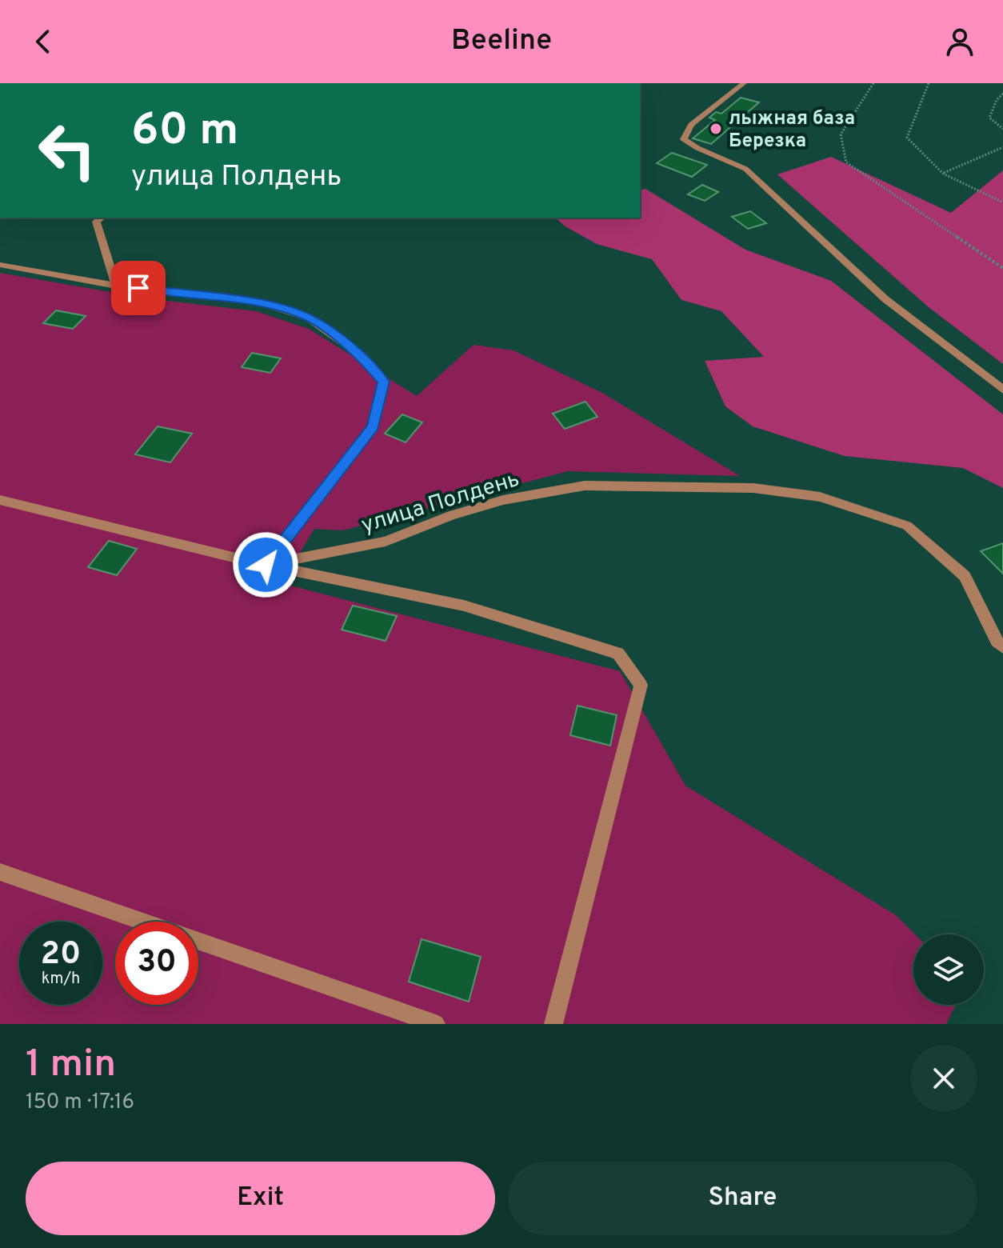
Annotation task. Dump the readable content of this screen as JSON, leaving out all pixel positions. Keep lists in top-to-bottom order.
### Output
{
  "streets": {
    "street": ["улица Полдень"]
  },
  "places": ["лыжная база Березка"],
  "page": {
    "header": "Beeline",
    "turn": ["60 m", "улица Полдень"],
    "speed": "20 km/h",
    "limit": "30",
    "heading": ["1 min", "150 m · 17:16"],
    "buttons": ["Exit", "Share"]
  }
}
